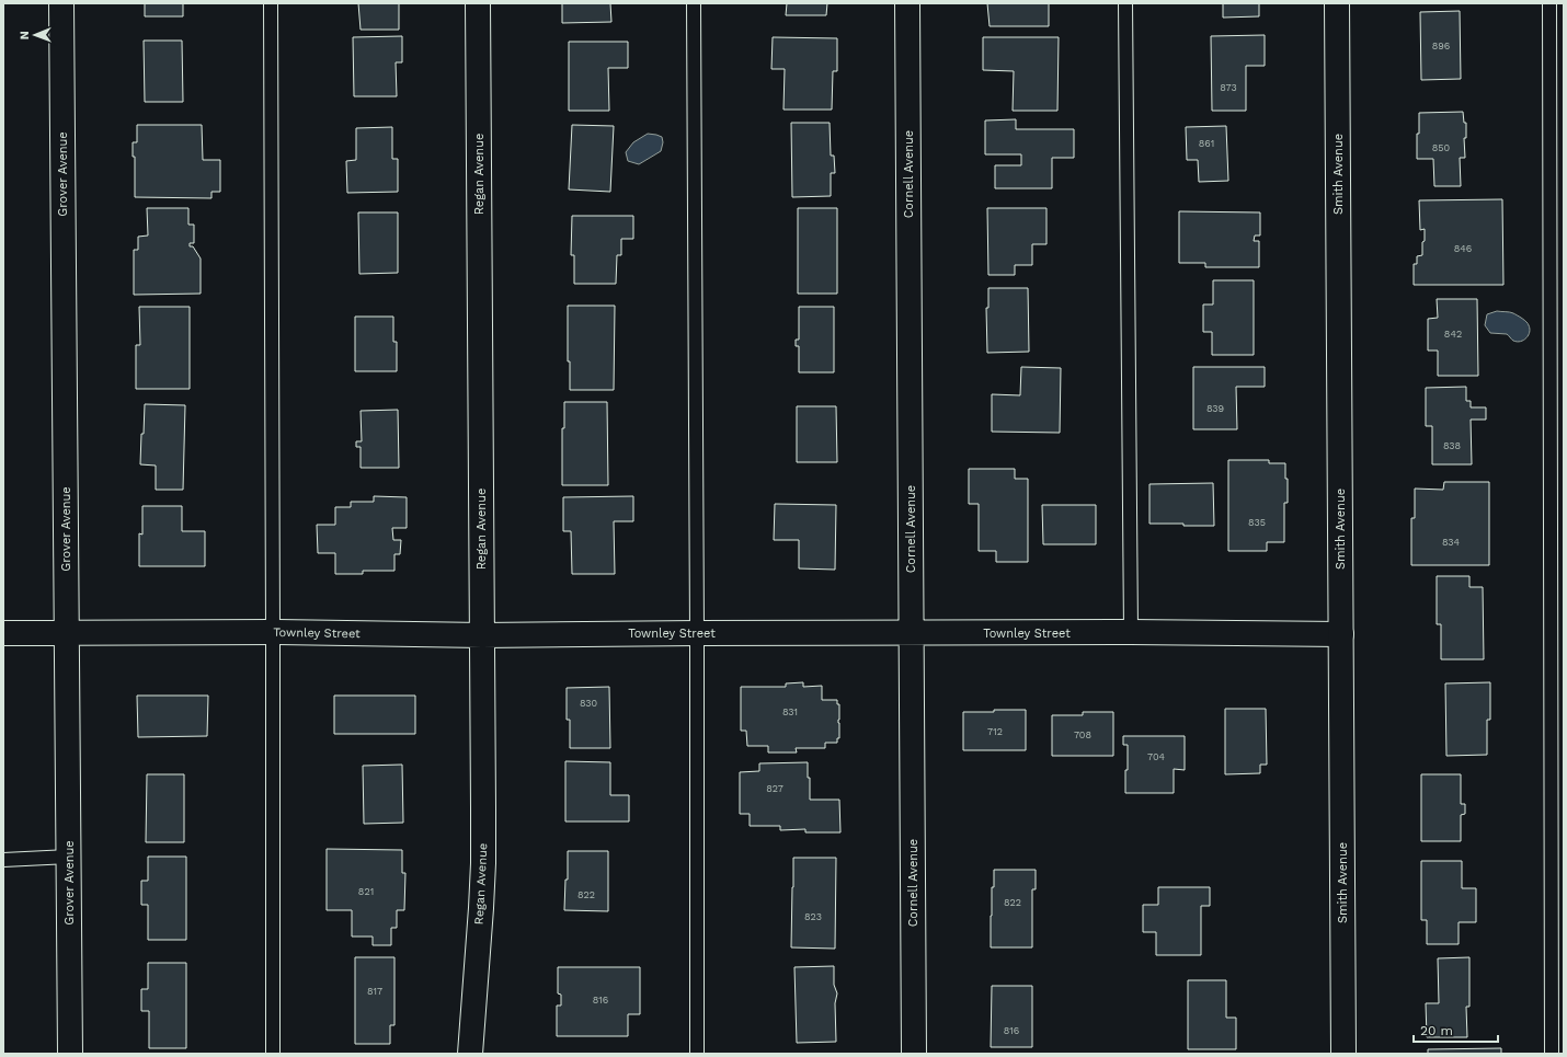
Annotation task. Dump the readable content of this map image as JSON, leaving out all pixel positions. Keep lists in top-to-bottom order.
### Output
{
  "streets": {
    "street": [
      "Grover Avenue",
      "Regan Avenue",
      "Cornell Avenue",
      "Smith Avenue",
      "Townley Street"
    ]
  },
  "crossings": [
    ["Grover Avenue", "Townley Street"],
    ["Regan Avenue", "Townley Street"],
    ["Cornell Avenue", "Townley Street"],
    ["Smith Avenue", "Townley Street"]
  ],
  "house_numbers": [
    "896",
    "873",
    "861",
    "850",
    "846",
    "842",
    "839",
    "838",
    "835",
    "834",
    "830",
    "831",
    "712",
    "708",
    "704",
    "827",
    "821",
    "822",
    "822",
    "823",
    "817",
    "816",
    "816"
  ],
  "scale_bar": "20 m",
  "north": "left"
}
